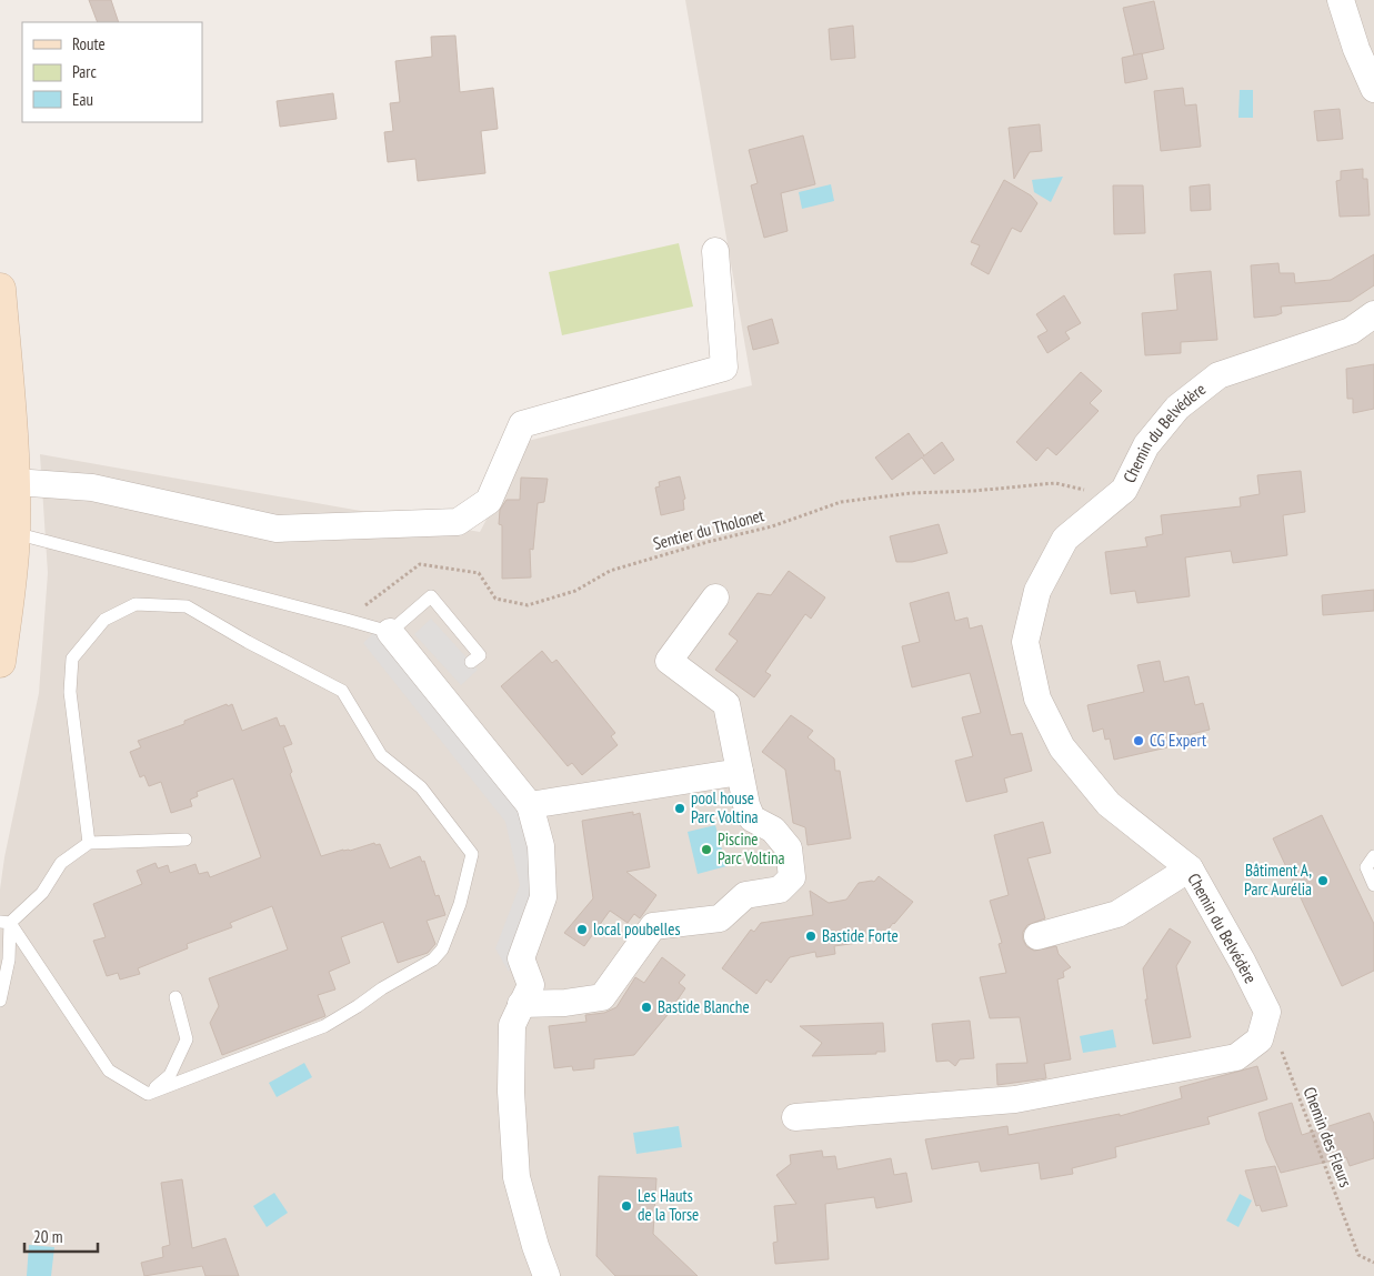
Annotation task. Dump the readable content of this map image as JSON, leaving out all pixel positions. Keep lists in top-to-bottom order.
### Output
{
  "streets": {
    "street": ["Chemin du Belvédère"],
    "path": ["Sentier du Tholonet", "Chemin des Fleurs"]
  },
  "crossings": [
    ["Chemin du Belvédère", "Sentier du Tholonet"],
    ["Chemin du Belvédère", "Chemin des Fleurs"]
  ],
  "places": [
    "CG Expert",
    "pool house Parc Voltina",
    "Piscine Parc Voltina",
    "Bâtiment A, Parc Aurélia",
    "local poubelles",
    "Bastide Forte",
    "Bastide Blanche",
    "Les Hauts de la Torse"
  ],
  "legend": ["Route", "Parc", "Eau"],
  "scale_bar": "20 m"
}
